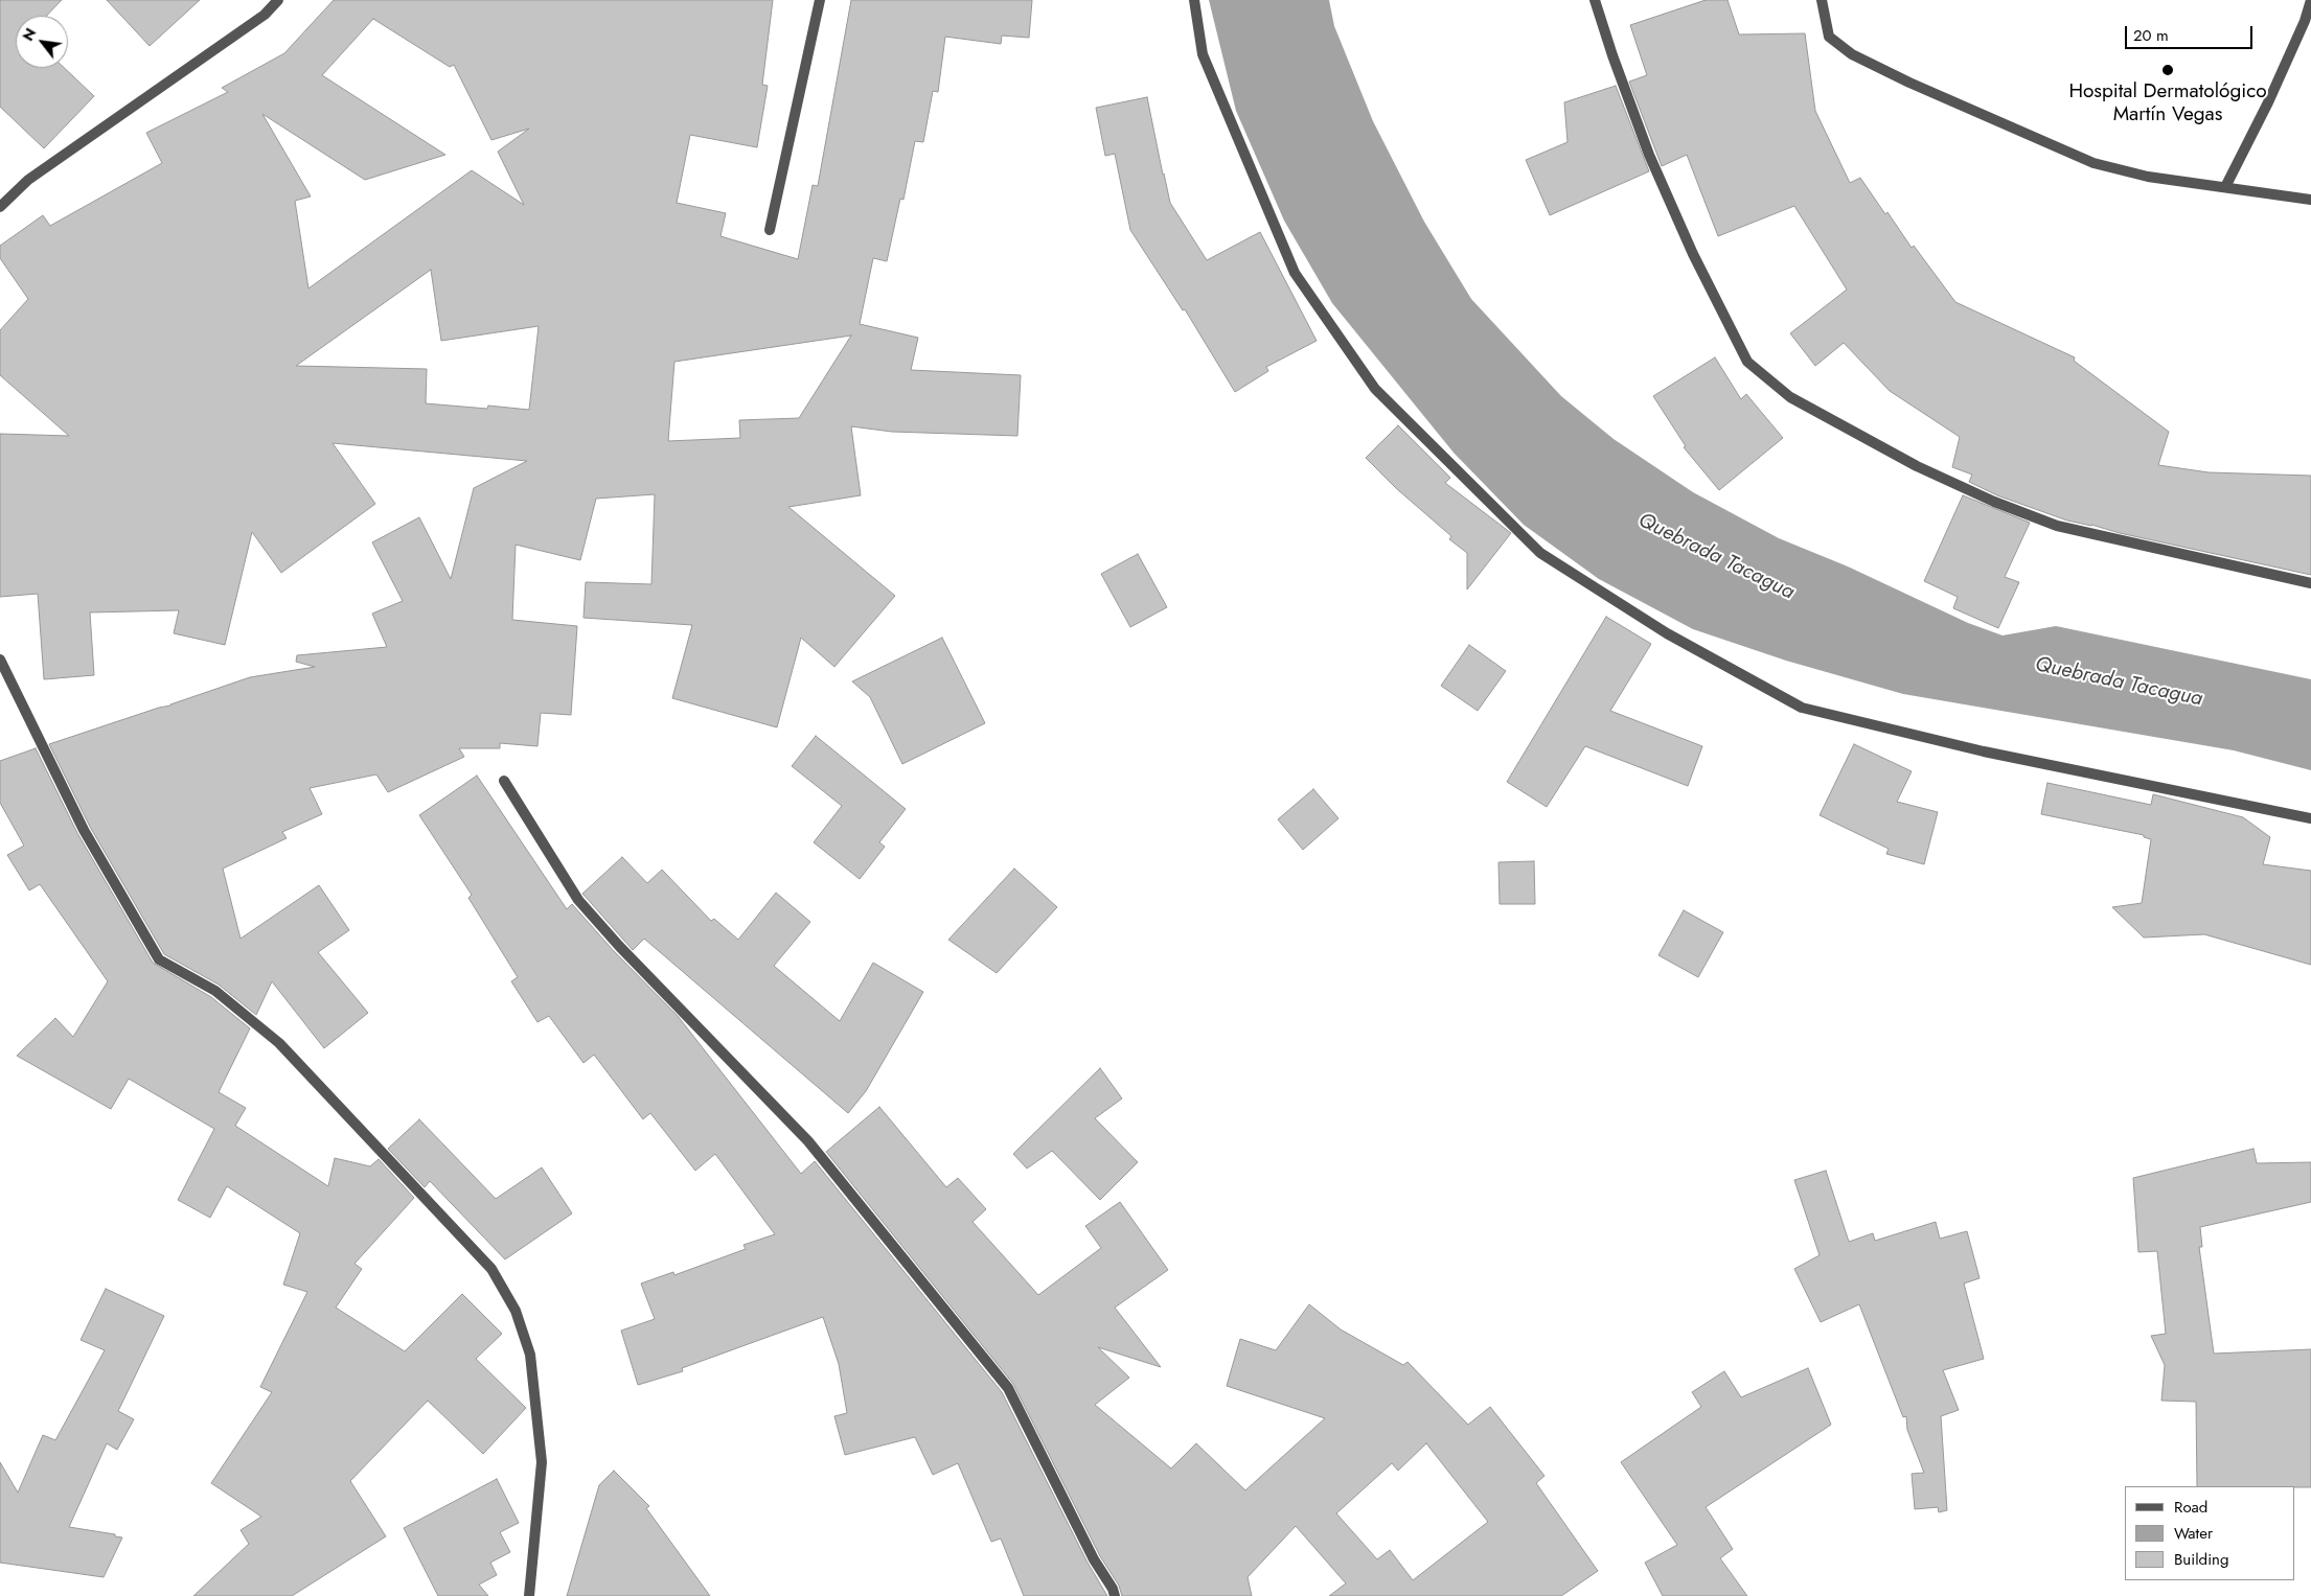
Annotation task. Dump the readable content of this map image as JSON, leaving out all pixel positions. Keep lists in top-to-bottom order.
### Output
{
  "water": ["Quebrada Tacagua"],
  "places": ["Hospital Dermatológico Martín Vegas"],
  "legend": ["Road", "Water", "Building"],
  "scale_bar": "20 m",
  "north": "top left"
}
